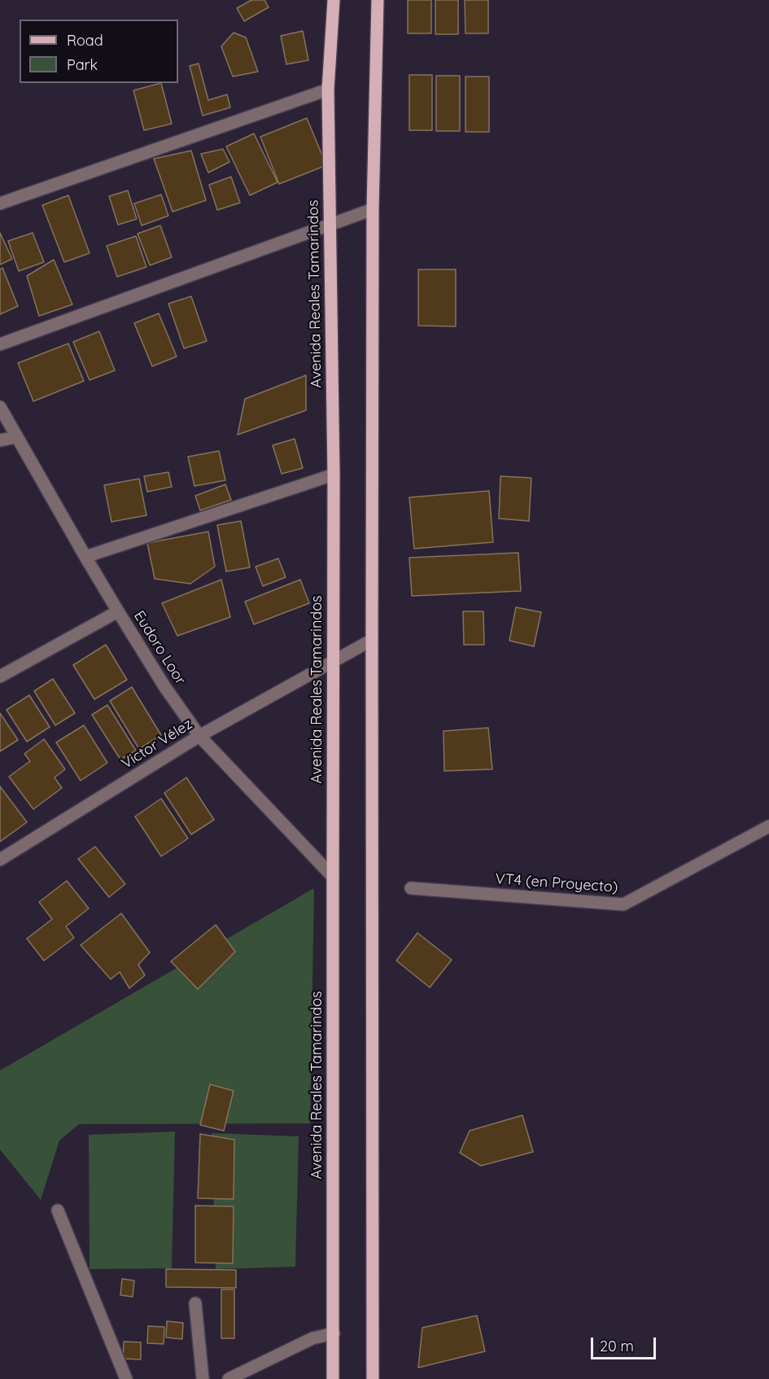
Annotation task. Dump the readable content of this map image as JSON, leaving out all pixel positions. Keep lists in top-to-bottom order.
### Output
{
  "streets": {
    "main road": ["Avenida Reales Tamarindos"],
    "street": ["Eudoro Loor", "Victor Vélez", "VT4 (en Proyecto)"]
  },
  "crossings": [
    ["Avenida Reales Tamarindos", "Eudoro Loor"],
    ["Avenida Reales Tamarindos", "Victor Vélez"],
    ["Eudoro Loor", "Victor Vélez"]
  ],
  "legend": ["Road", "Park"],
  "scale_bar": "20 m"
}
